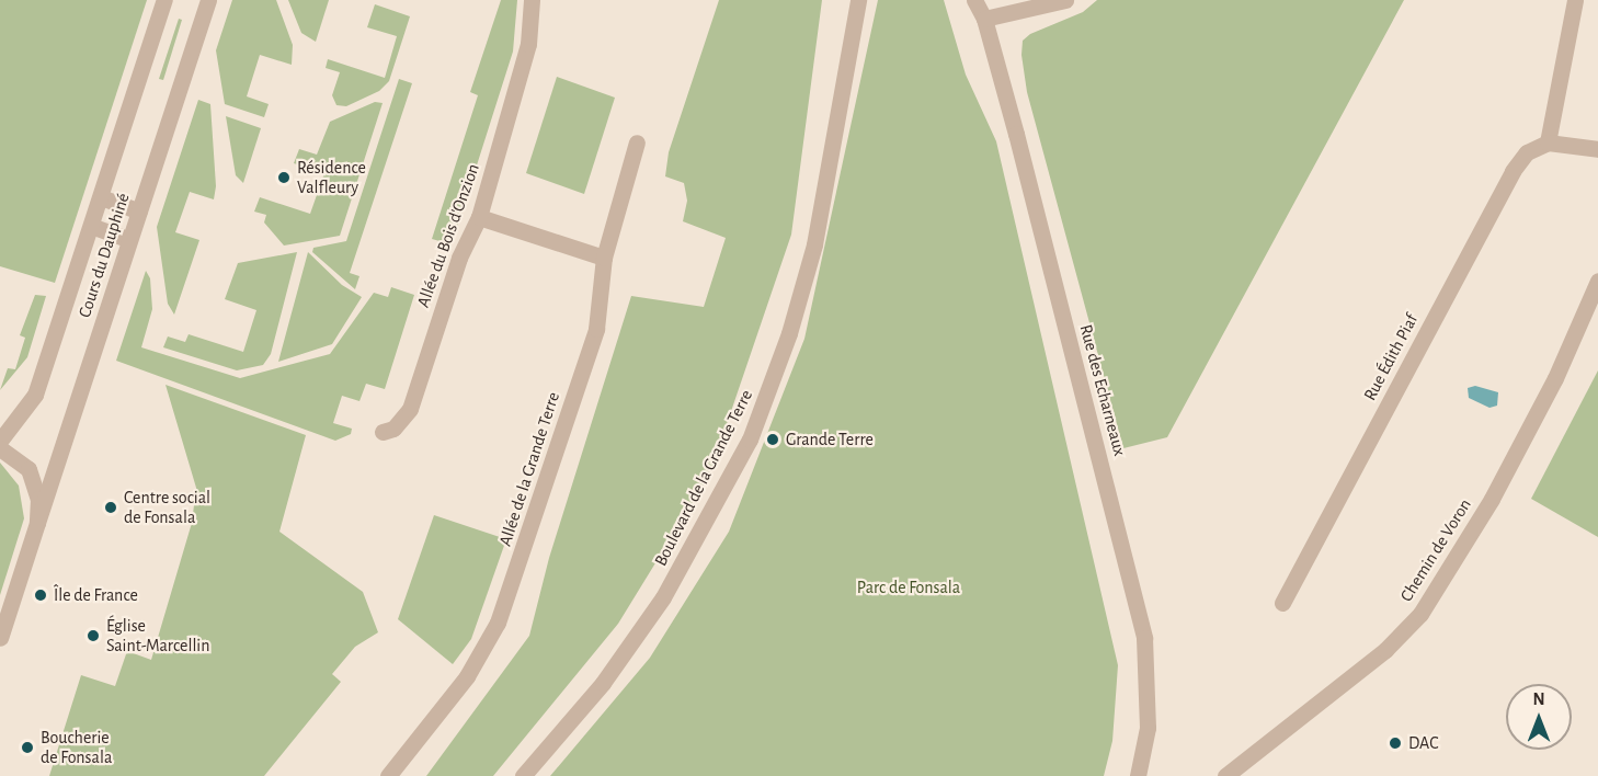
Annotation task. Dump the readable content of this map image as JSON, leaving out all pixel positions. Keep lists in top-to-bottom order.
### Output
{
  "streets": {
    "street": [
      "Allée du Bois d'Onzion",
      "Cours du Dauphiné",
      "Rue Édith Piaf",
      "Rue des Echarneaux",
      "Allée de la Grande Terre",
      "Boulevard de la Grande Terre",
      "Chemin de Voron"
    ]
  },
  "parks": ["Parc de Fonsala"],
  "places": [
    "Résidence Valfleury",
    "Grande Terre",
    "Centre social de Fonsala",
    "Île de France",
    "Église Saint-Marcellin",
    "DAC",
    "Boucherie de Fonsala"
  ],
  "north": "top"
}
